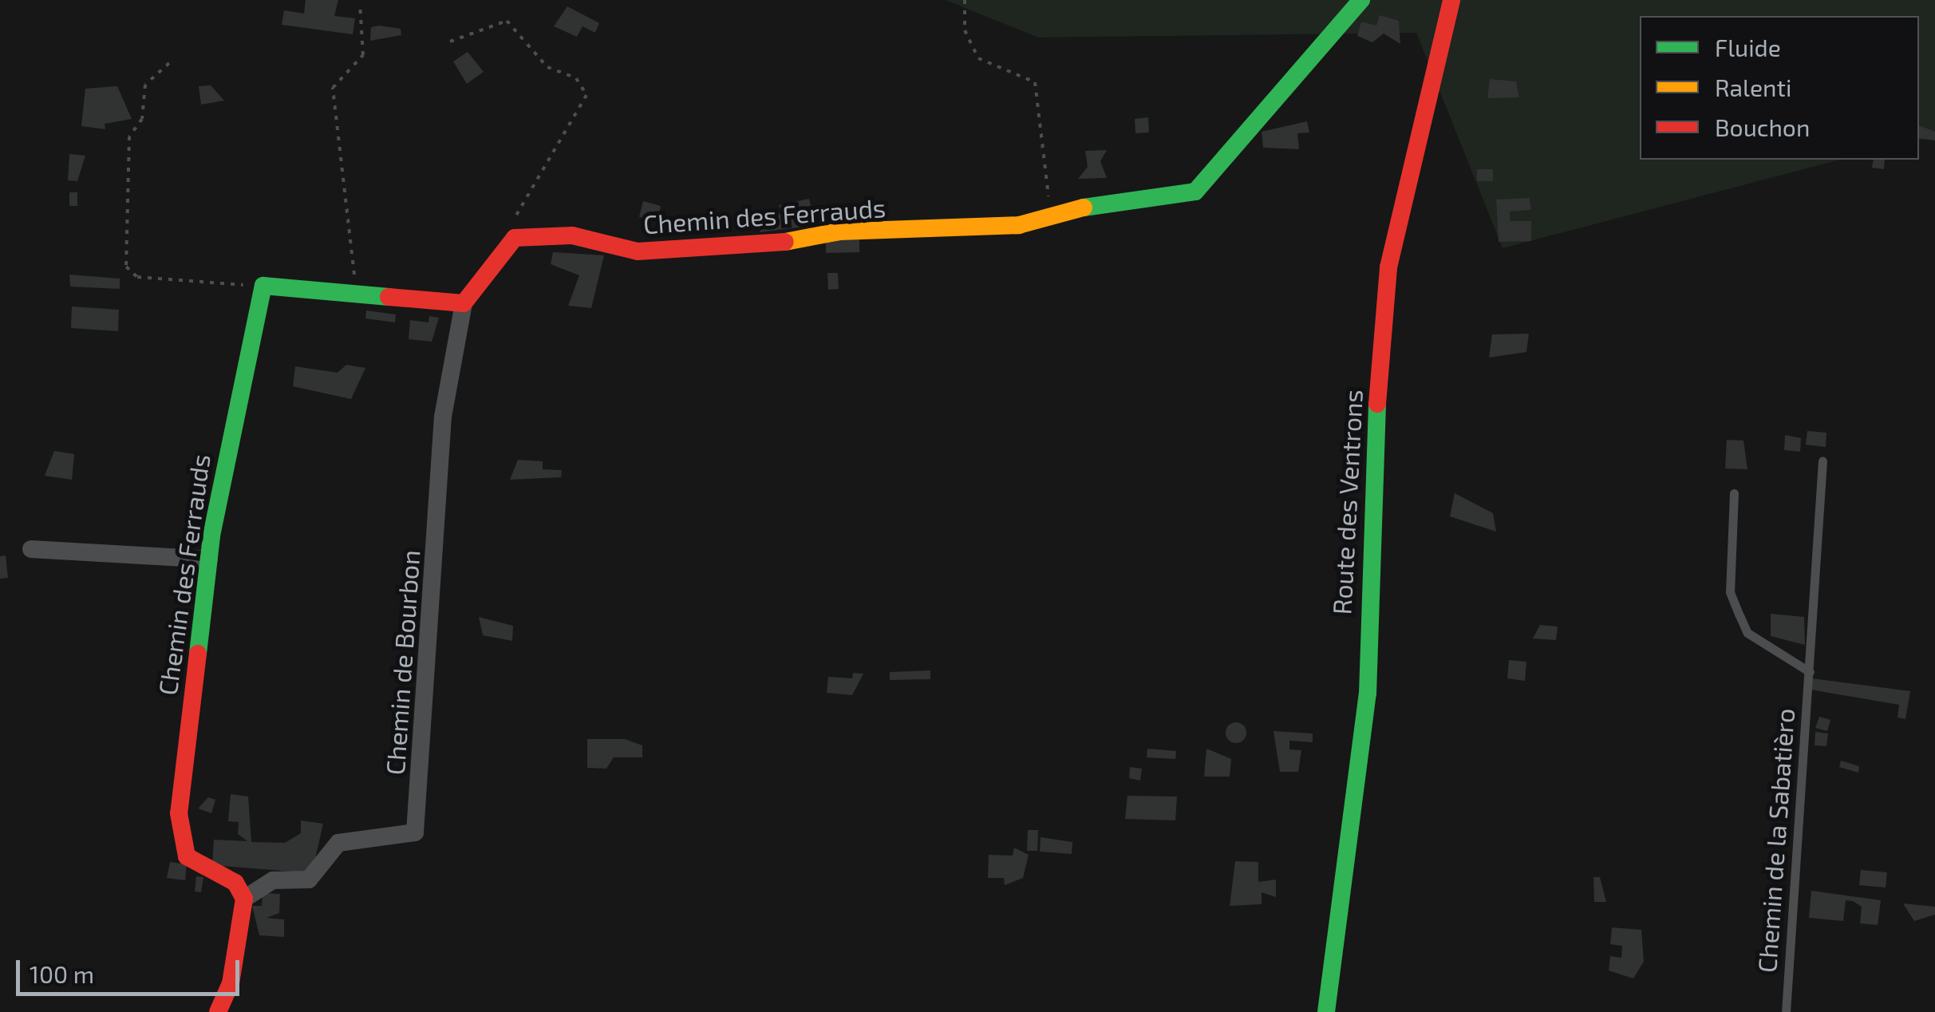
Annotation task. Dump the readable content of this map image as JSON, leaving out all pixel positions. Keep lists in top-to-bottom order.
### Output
{
  "streets": {
    "street": ["Chemin des Ferrauds", "Route des Ventrons", "Chemin de Bourbon"],
    "lane": ["Chemin de la Sabatièro"]
  },
  "crossings": [
    ["Chemin des Ferrauds", "Chemin de Bourbon"]
  ],
  "legend": ["Fluide", "Ralenti", "Bouchon"],
  "scale_bar": "100 m"
}
